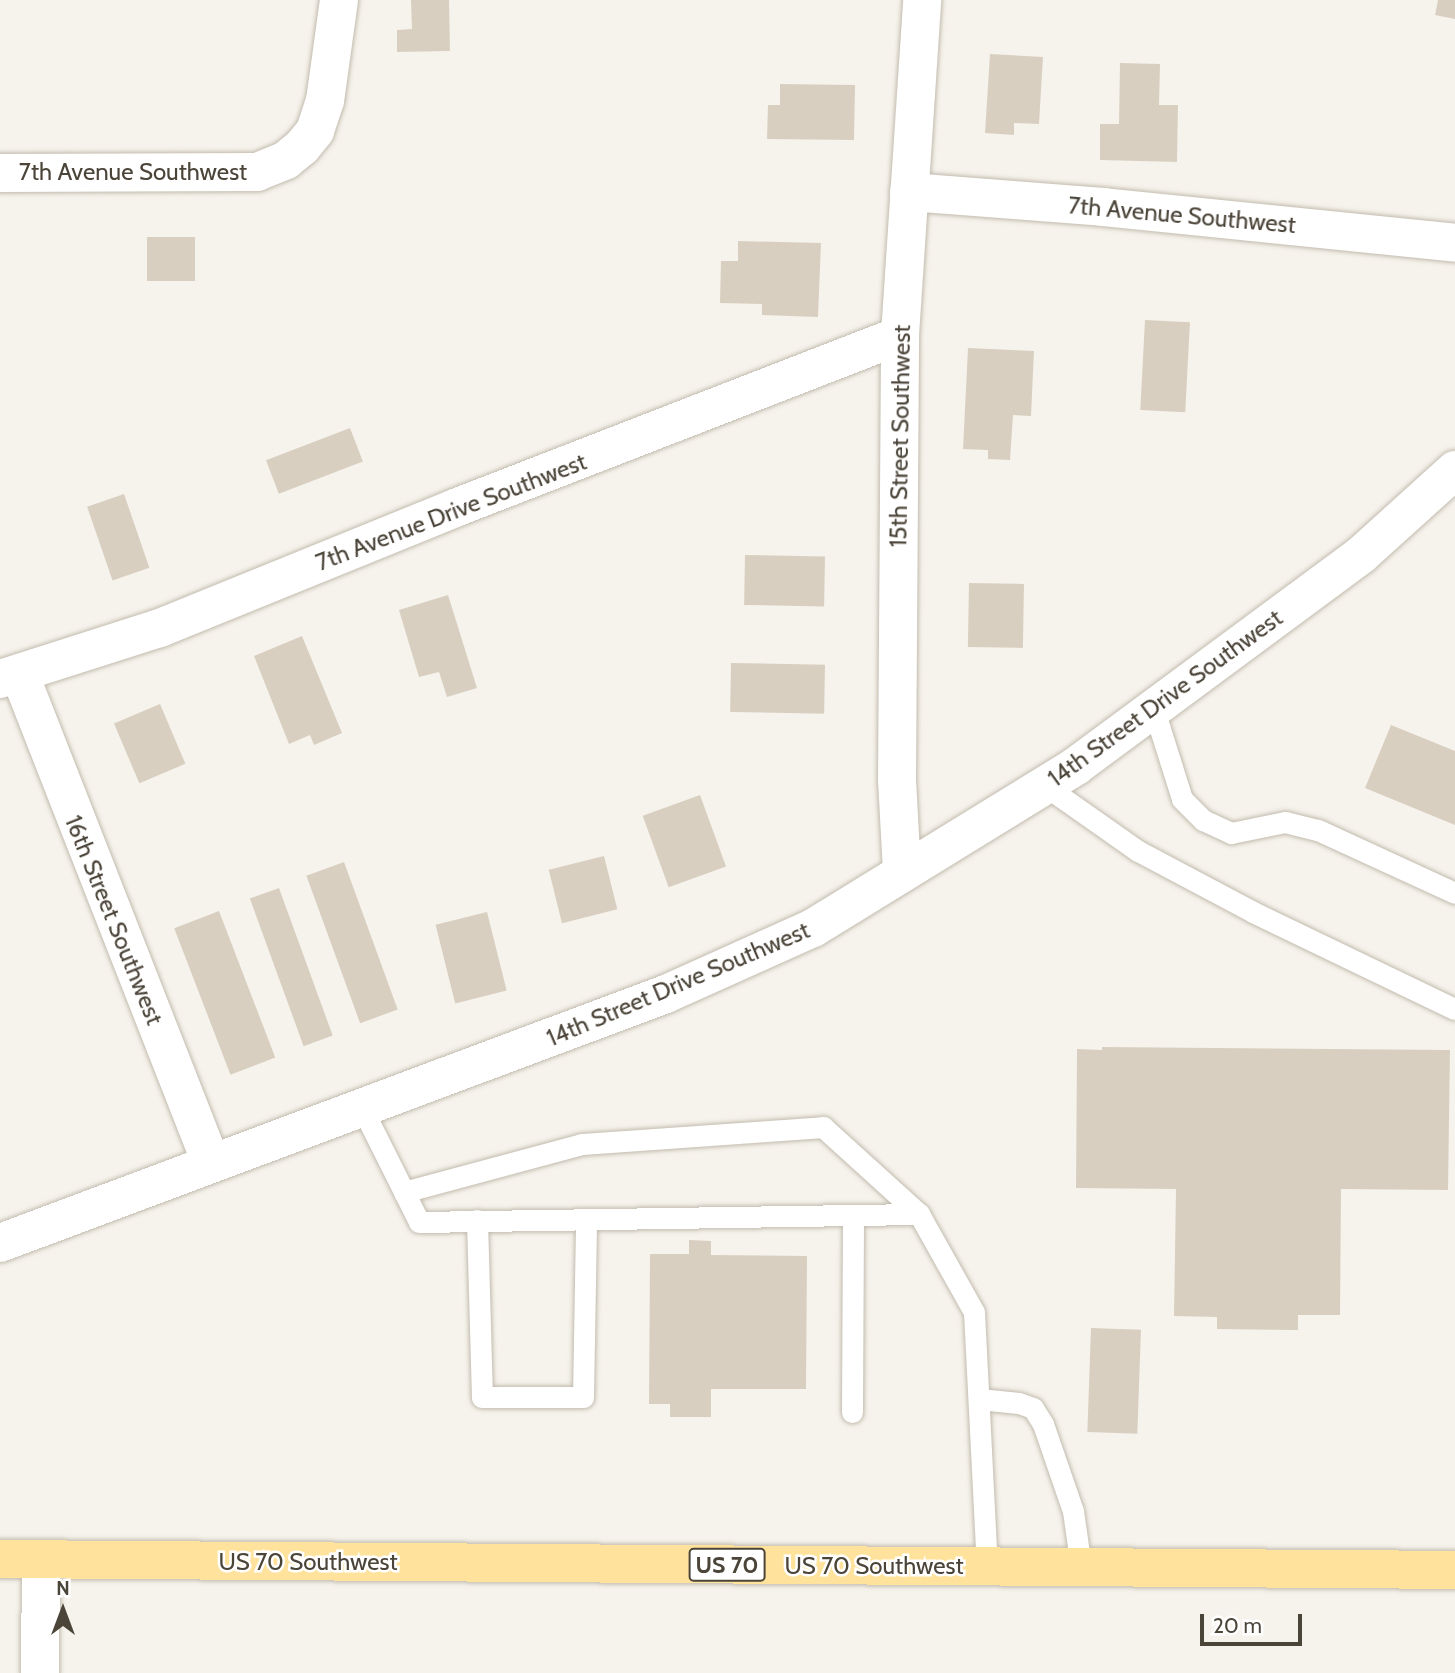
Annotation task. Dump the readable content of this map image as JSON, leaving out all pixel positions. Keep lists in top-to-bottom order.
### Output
{
  "streets": {
    "main road": ["US 70 Southwest", "US 70"],
    "street": [
      "7th Avenue Southwest",
      "15th Street Southwest",
      "7th Avenue Drive Southwest",
      "14th Street Drive Southwest",
      "16th Street Southwest"
    ]
  },
  "crossings": [
    ["7th Avenue Southwest", "15th Street Southwest"],
    ["15th Street Southwest", "7th Avenue Drive Southwest"],
    ["15th Street Southwest", "14th Street Drive Southwest"],
    ["7th Avenue Drive Southwest", "16th Street Southwest"],
    ["14th Street Drive Southwest", "16th Street Southwest"]
  ],
  "scale_bar": "20 m",
  "north": "top"
}
